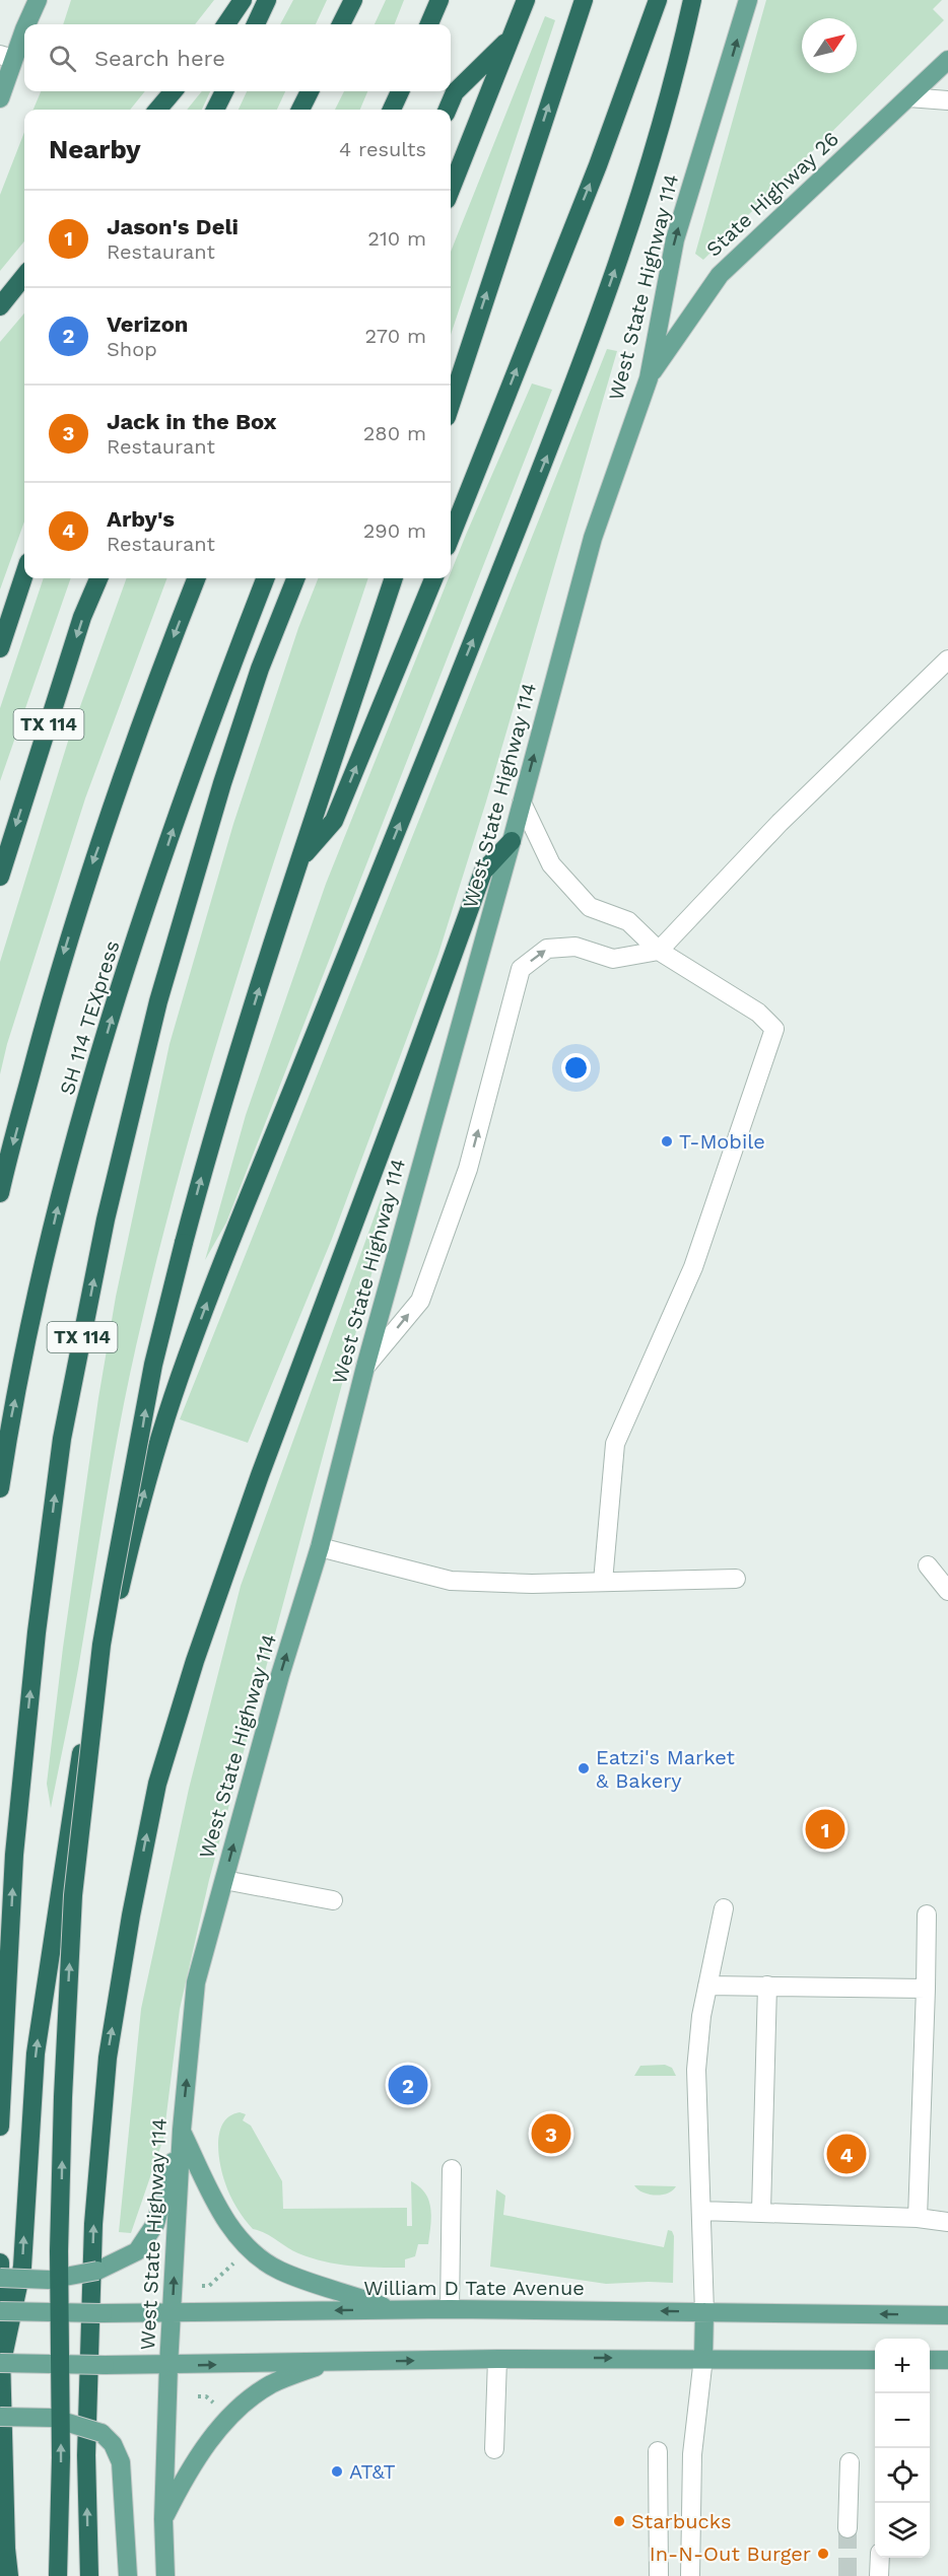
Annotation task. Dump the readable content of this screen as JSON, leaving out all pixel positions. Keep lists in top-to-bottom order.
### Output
{
  "streets": {
    "highway": ["TX 114", "SH 114 TEXpress"],
    "main road": ["State Highway 26", "West State Highway 114", "William D Tate Avenue"]
  },
  "crossings": [
    ["State Highway 26", "West State Highway 114"],
    ["West State Highway 114", "William D Tate Avenue"]
  ],
  "one_way": ["West State Highway 114"],
  "places": [
    "T-Mobile",
    "Eatzi's Market & Bakery",
    "AT&T",
    "Starbucks",
    "In-N-Out Burger"
  ],
  "north": "top right",
  "page": {
    "search": "Search here",
    "heading": ["Nearby", "4 results"],
    "list": [
      {
        "mark": "1",
        "name": "Jason's Deli",
        "note": "Restaurant",
        "value": "210 m"
      },
      {
        "mark": "2",
        "name": "Verizon",
        "note": "Shop",
        "value": "270 m"
      },
      {
        "mark": "3",
        "name": "Jack in the Box",
        "note": "Restaurant",
        "value": "280 m"
      },
      {
        "mark": "4",
        "name": "Arby's",
        "note": "Restaurant",
        "value": "290 m"
      }
    ],
    "pins": [
      "1",
      "2",
      "3",
      "4"
    ],
    "map_buttons": ["+", "−"]
  }
}
